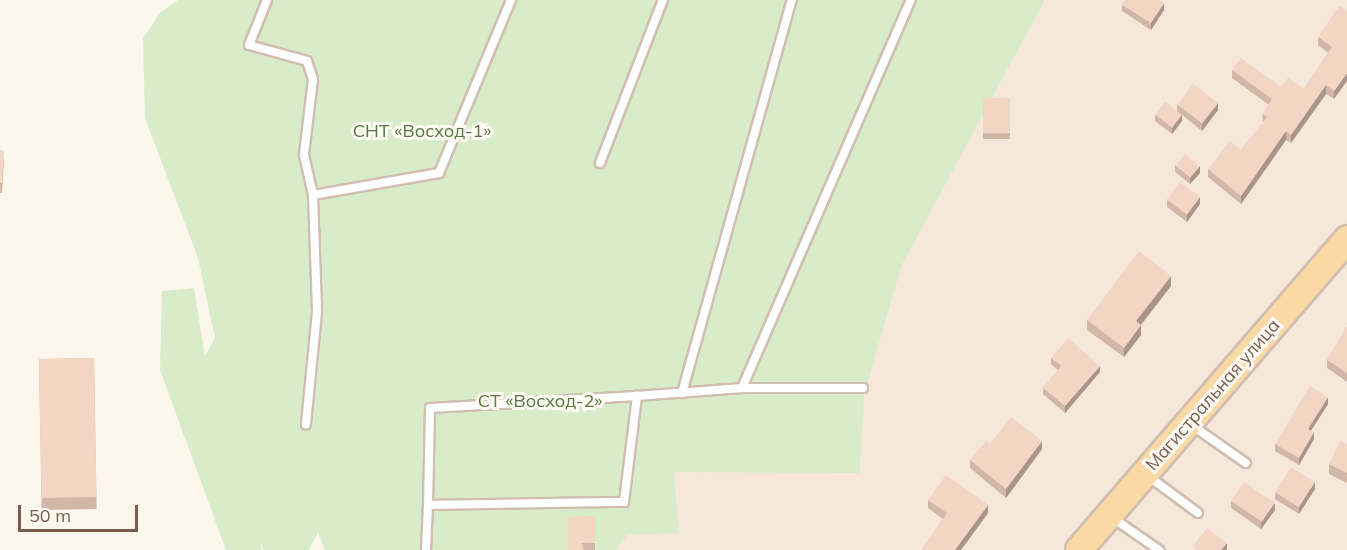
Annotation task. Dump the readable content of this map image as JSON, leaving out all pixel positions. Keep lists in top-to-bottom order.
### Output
{
  "streets": {
    "main road": ["Магистральная улица"]
  },
  "parks": ["СНТ «Восход-1»", "СТ «Восход-2»"],
  "scale_bar": "50 m"
}
